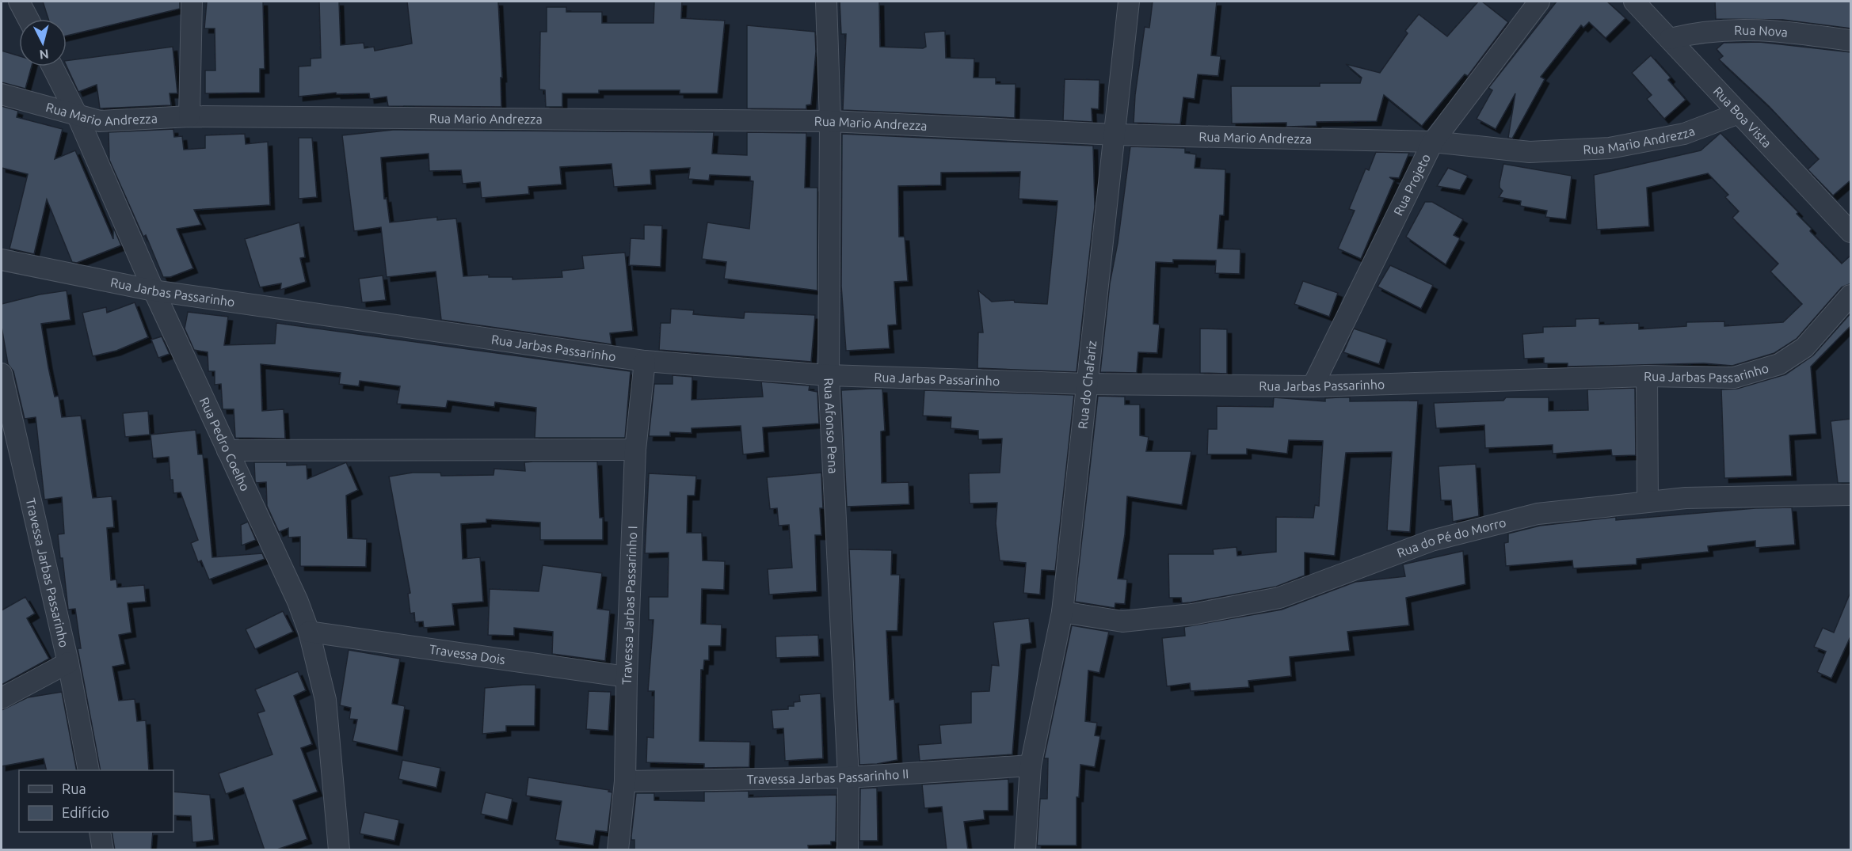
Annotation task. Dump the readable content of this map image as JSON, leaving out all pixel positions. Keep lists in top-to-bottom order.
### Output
{
  "streets": {
    "street": [
      "Rua Nova",
      "Rua Mario Andrezza",
      "Rua Boa Vista",
      "Rua Projeto",
      "Rua Jarbas Passarinho",
      "Rua do Chafariz",
      "Rua Afonso Pena",
      "Rua Pedro Coelho",
      "Rua do Pé do Morro",
      "Travessa Jarbas Passarinho",
      "Travessa Jarbas Passarinho I",
      "Travessa Dois",
      "Travessa Jarbas Passarinho II"
    ]
  },
  "crossings": [
    ["Rua Nova", "Rua Boa Vista"],
    ["Rua Mario Andrezza", "Rua Boa Vista"],
    ["Rua Mario Andrezza", "Rua Projeto"],
    ["Rua Mario Andrezza", "Rua do Chafariz"],
    ["Rua Mario Andrezza", "Rua Afonso Pena"],
    ["Rua Mario Andrezza", "Rua Pedro Coelho"],
    ["Rua Projeto", "Rua Jarbas Passarinho"],
    ["Rua Jarbas Passarinho", "Rua do Chafariz"],
    ["Rua Jarbas Passarinho", "Rua Afonso Pena"],
    ["Rua Jarbas Passarinho", "Rua Pedro Coelho"],
    ["Rua Jarbas Passarinho", "Travessa Jarbas Passarinho I"],
    ["Rua do Chafariz", "Rua do Pé do Morro"],
    ["Rua do Chafariz", "Travessa Jarbas Passarinho II"],
    ["Rua Afonso Pena", "Travessa Jarbas Passarinho II"],
    ["Rua Pedro Coelho", "Travessa Dois"],
    ["Travessa Jarbas Passarinho I", "Travessa Dois"],
    ["Travessa Jarbas Passarinho I", "Travessa Jarbas Passarinho II"]
  ],
  "legend": ["Rua", "Edifício"],
  "north": "bottom"
}
